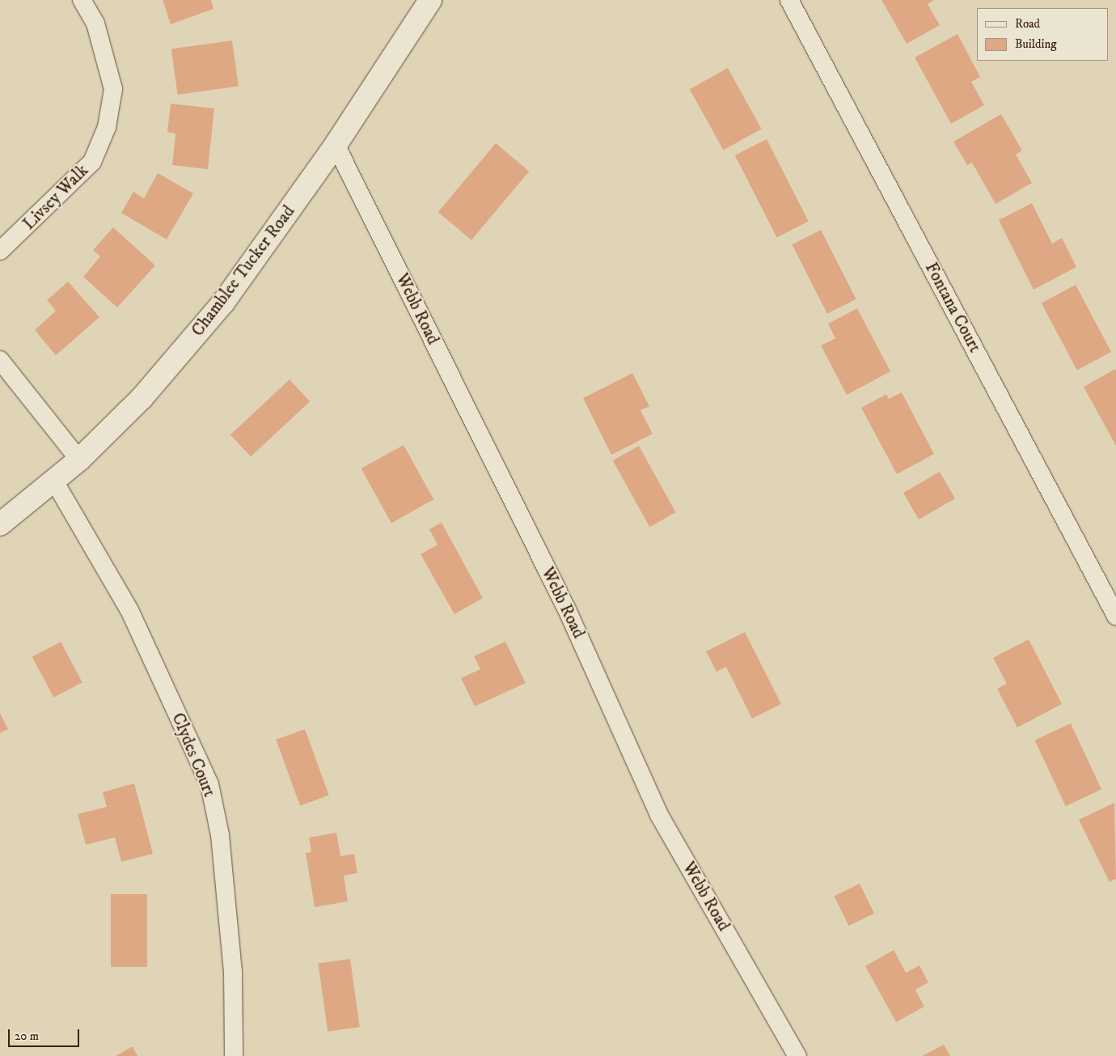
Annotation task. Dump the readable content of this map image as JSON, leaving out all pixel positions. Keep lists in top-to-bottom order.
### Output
{
  "streets": {
    "main road": ["Chamblee Tucker Road"],
    "street": [
      "Livsey Walk",
      "Fontana Court",
      "Webb Road",
      "Clydes Court"
    ]
  },
  "crossings": [
    ["Chamblee Tucker Road", "Webb Road"],
    ["Chamblee Tucker Road", "Clydes Court"]
  ],
  "legend": ["Road", "Building"],
  "scale_bar": "20 m"
}
